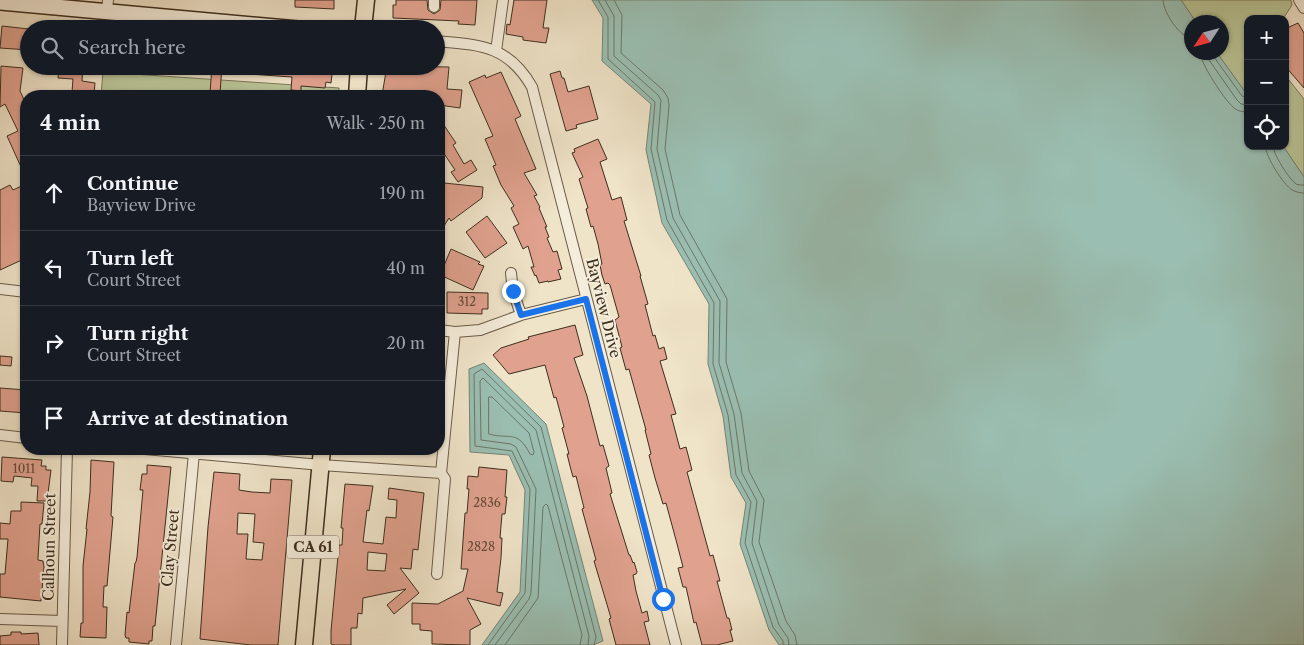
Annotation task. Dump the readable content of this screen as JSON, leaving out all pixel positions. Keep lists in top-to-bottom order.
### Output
{
  "streets": {
    "main road": ["CA 61"],
    "street": ["Bayview Drive", "Calhoun Street", "Clay Street"]
  },
  "house_numbers": [
    "312",
    "1011",
    "2836",
    "2828"
  ],
  "north": "bottom left",
  "page": {
    "map_buttons": ["+", "−"],
    "search": "Search here",
    "heading": ["4 min", "Walk · 250 m"],
    "list": [
      ["Continue", "Bayview Drive", "190 m"],
      ["Turn left", "Court Street", "40 m"],
      ["Turn right", "Court Street", "20 m"],
      "Arrive at destination"
    ]
  }
}
